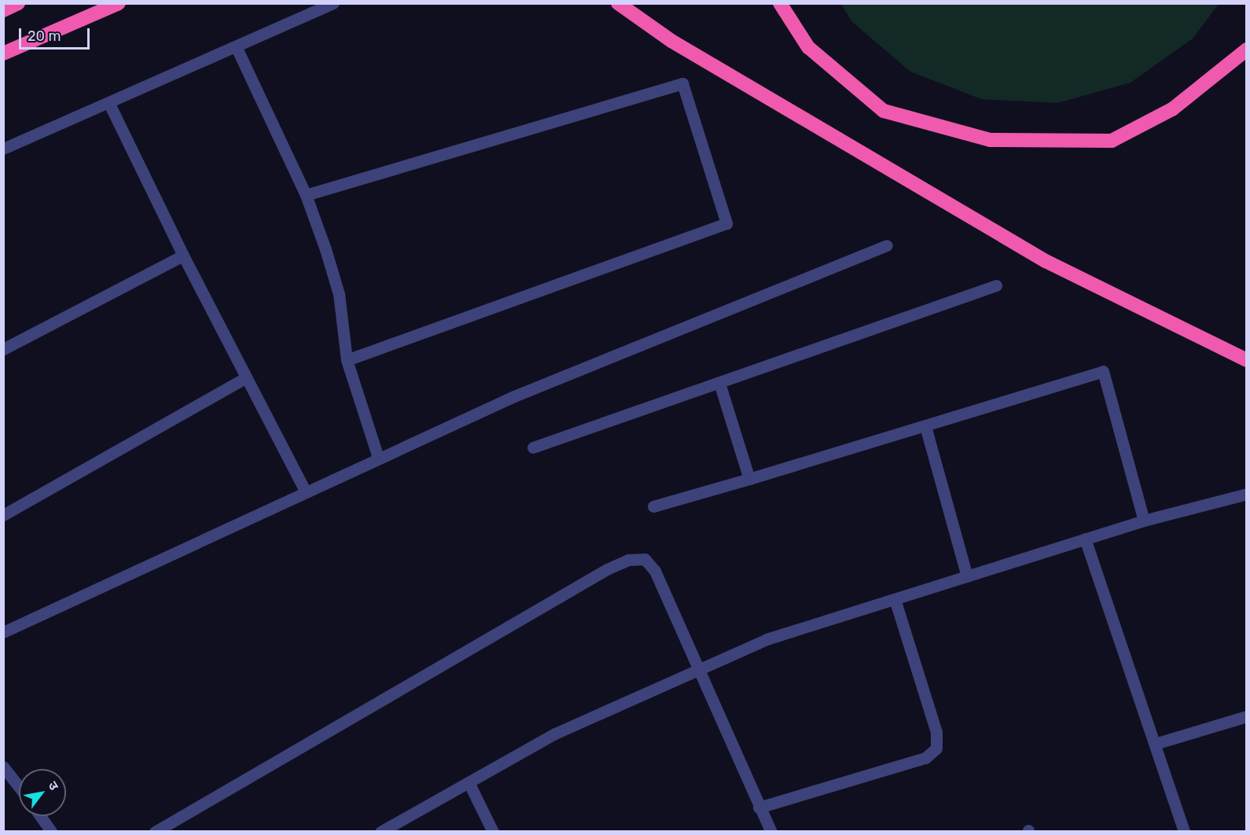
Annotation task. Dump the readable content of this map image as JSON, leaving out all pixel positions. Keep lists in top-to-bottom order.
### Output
{
  "scale_bar": "20 m",
  "north": "top right"
}
